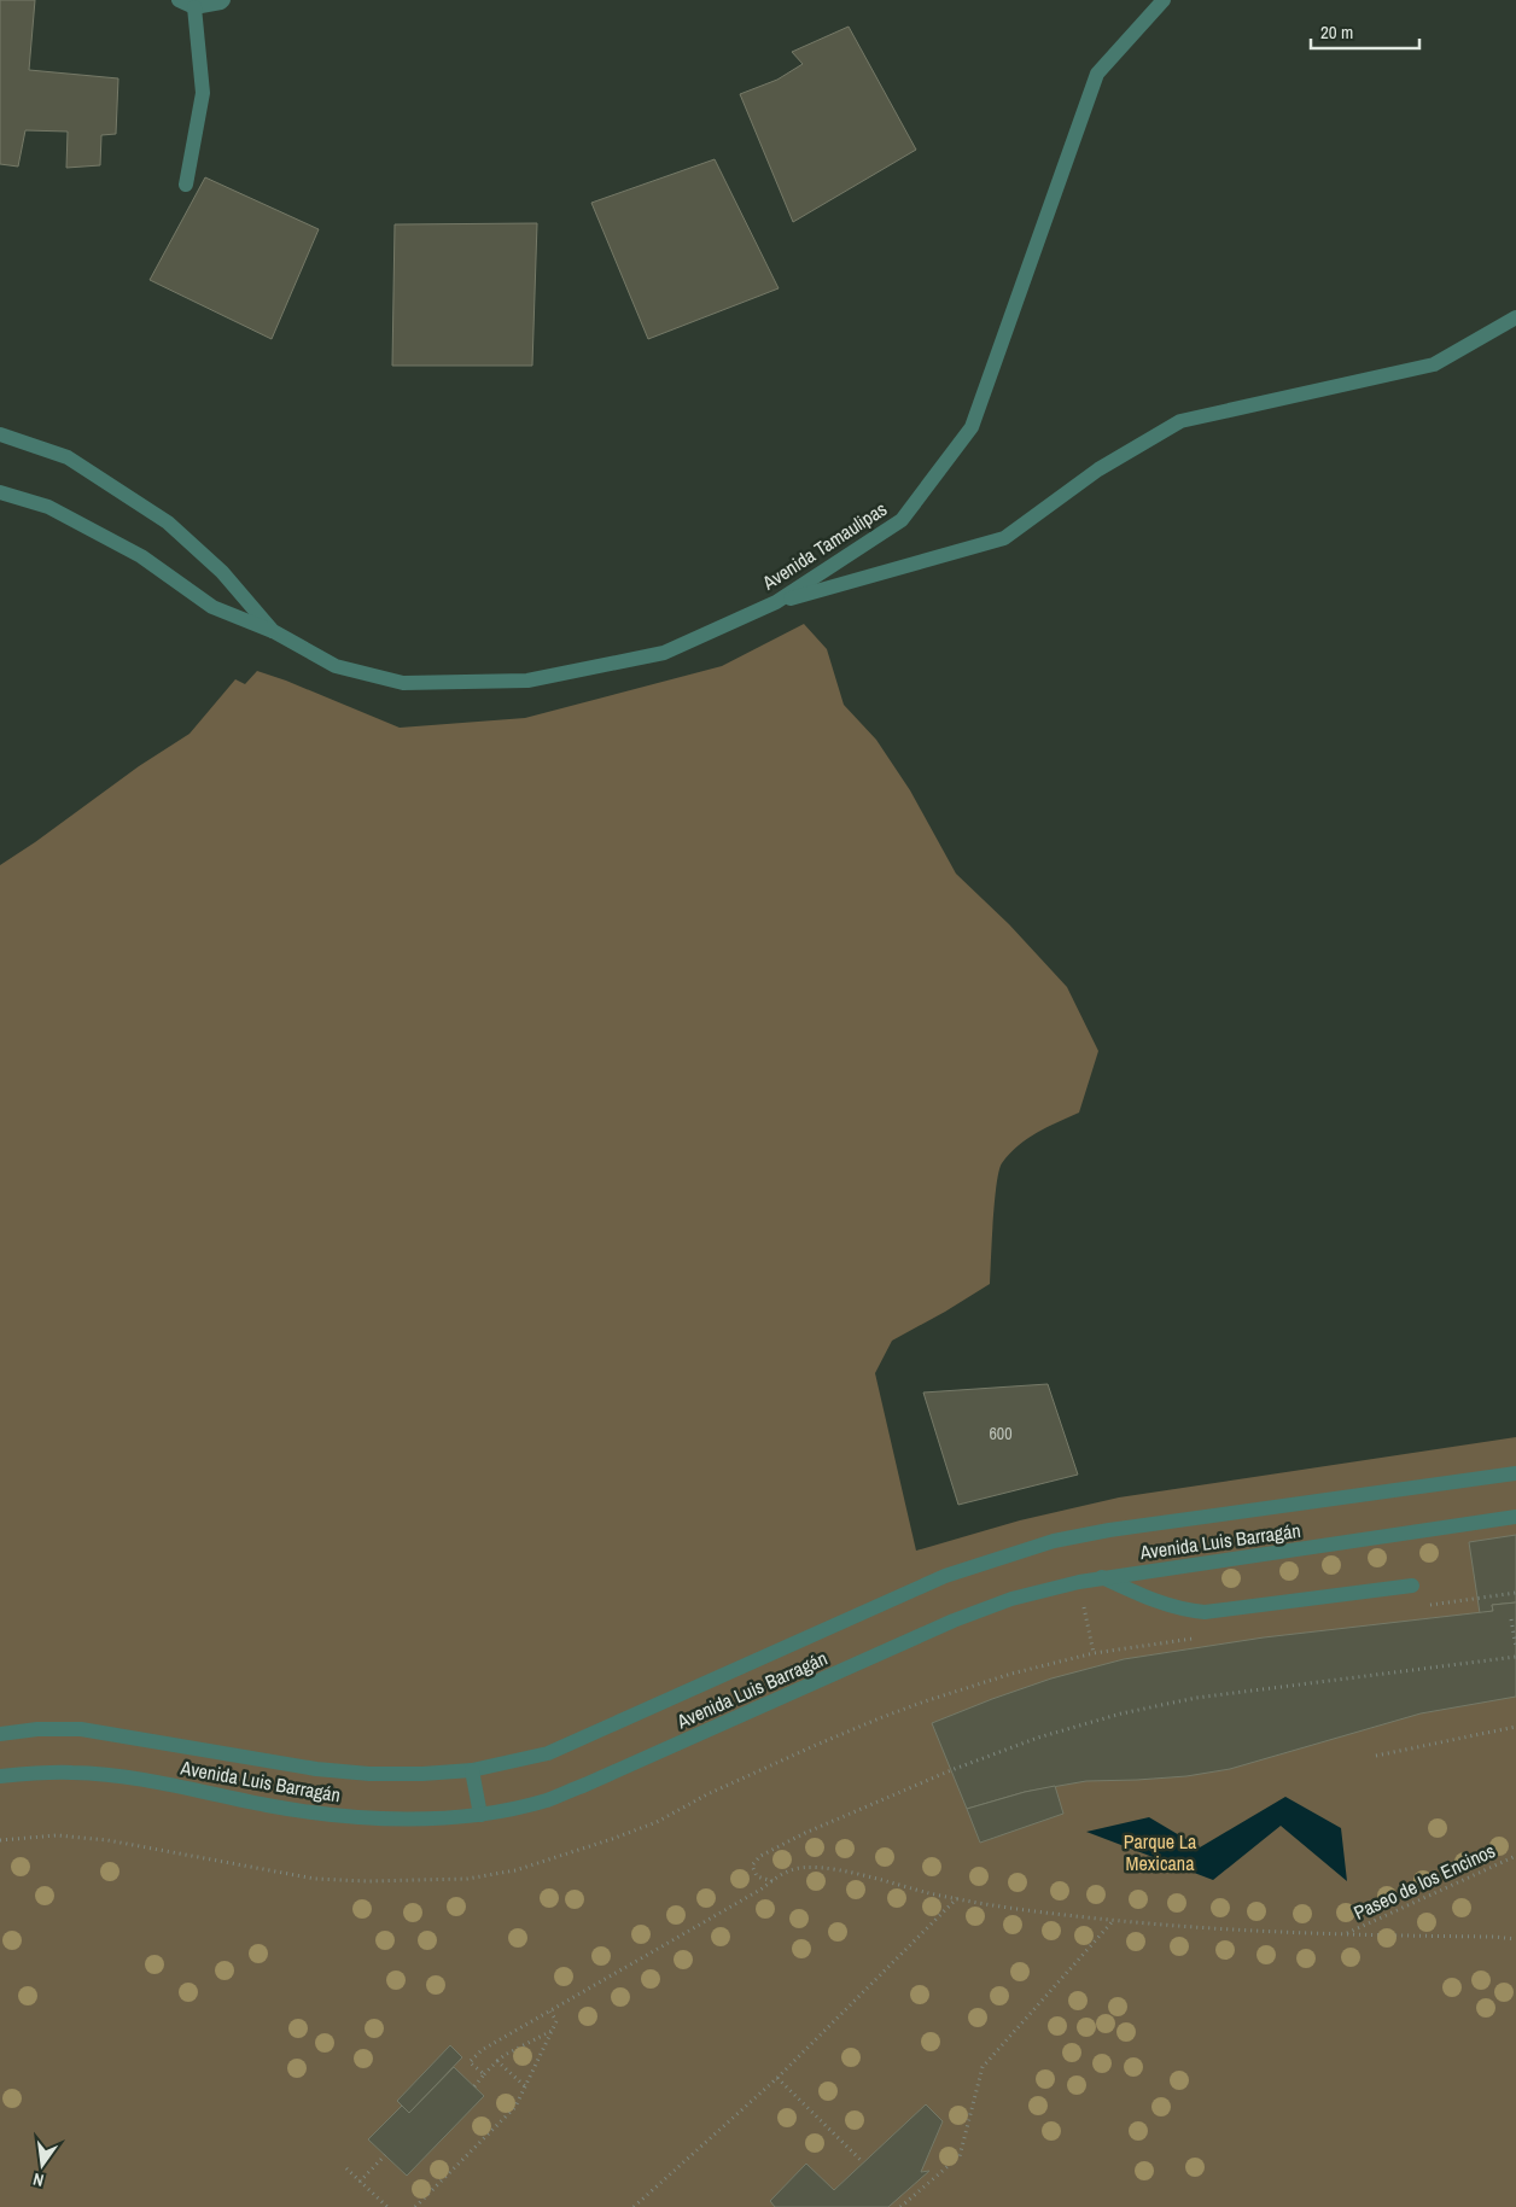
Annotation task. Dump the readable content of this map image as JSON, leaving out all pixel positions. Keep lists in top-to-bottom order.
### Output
{
  "streets": {
    "street": ["Avenida Tamaulipas", "Avenida Luis Barragán"],
    "path": ["Paseo de los Encinos"]
  },
  "parks": ["Parque La Mexicana"],
  "house_numbers": ["600"],
  "scale_bar": "20 m",
  "north": "bottom"
}
